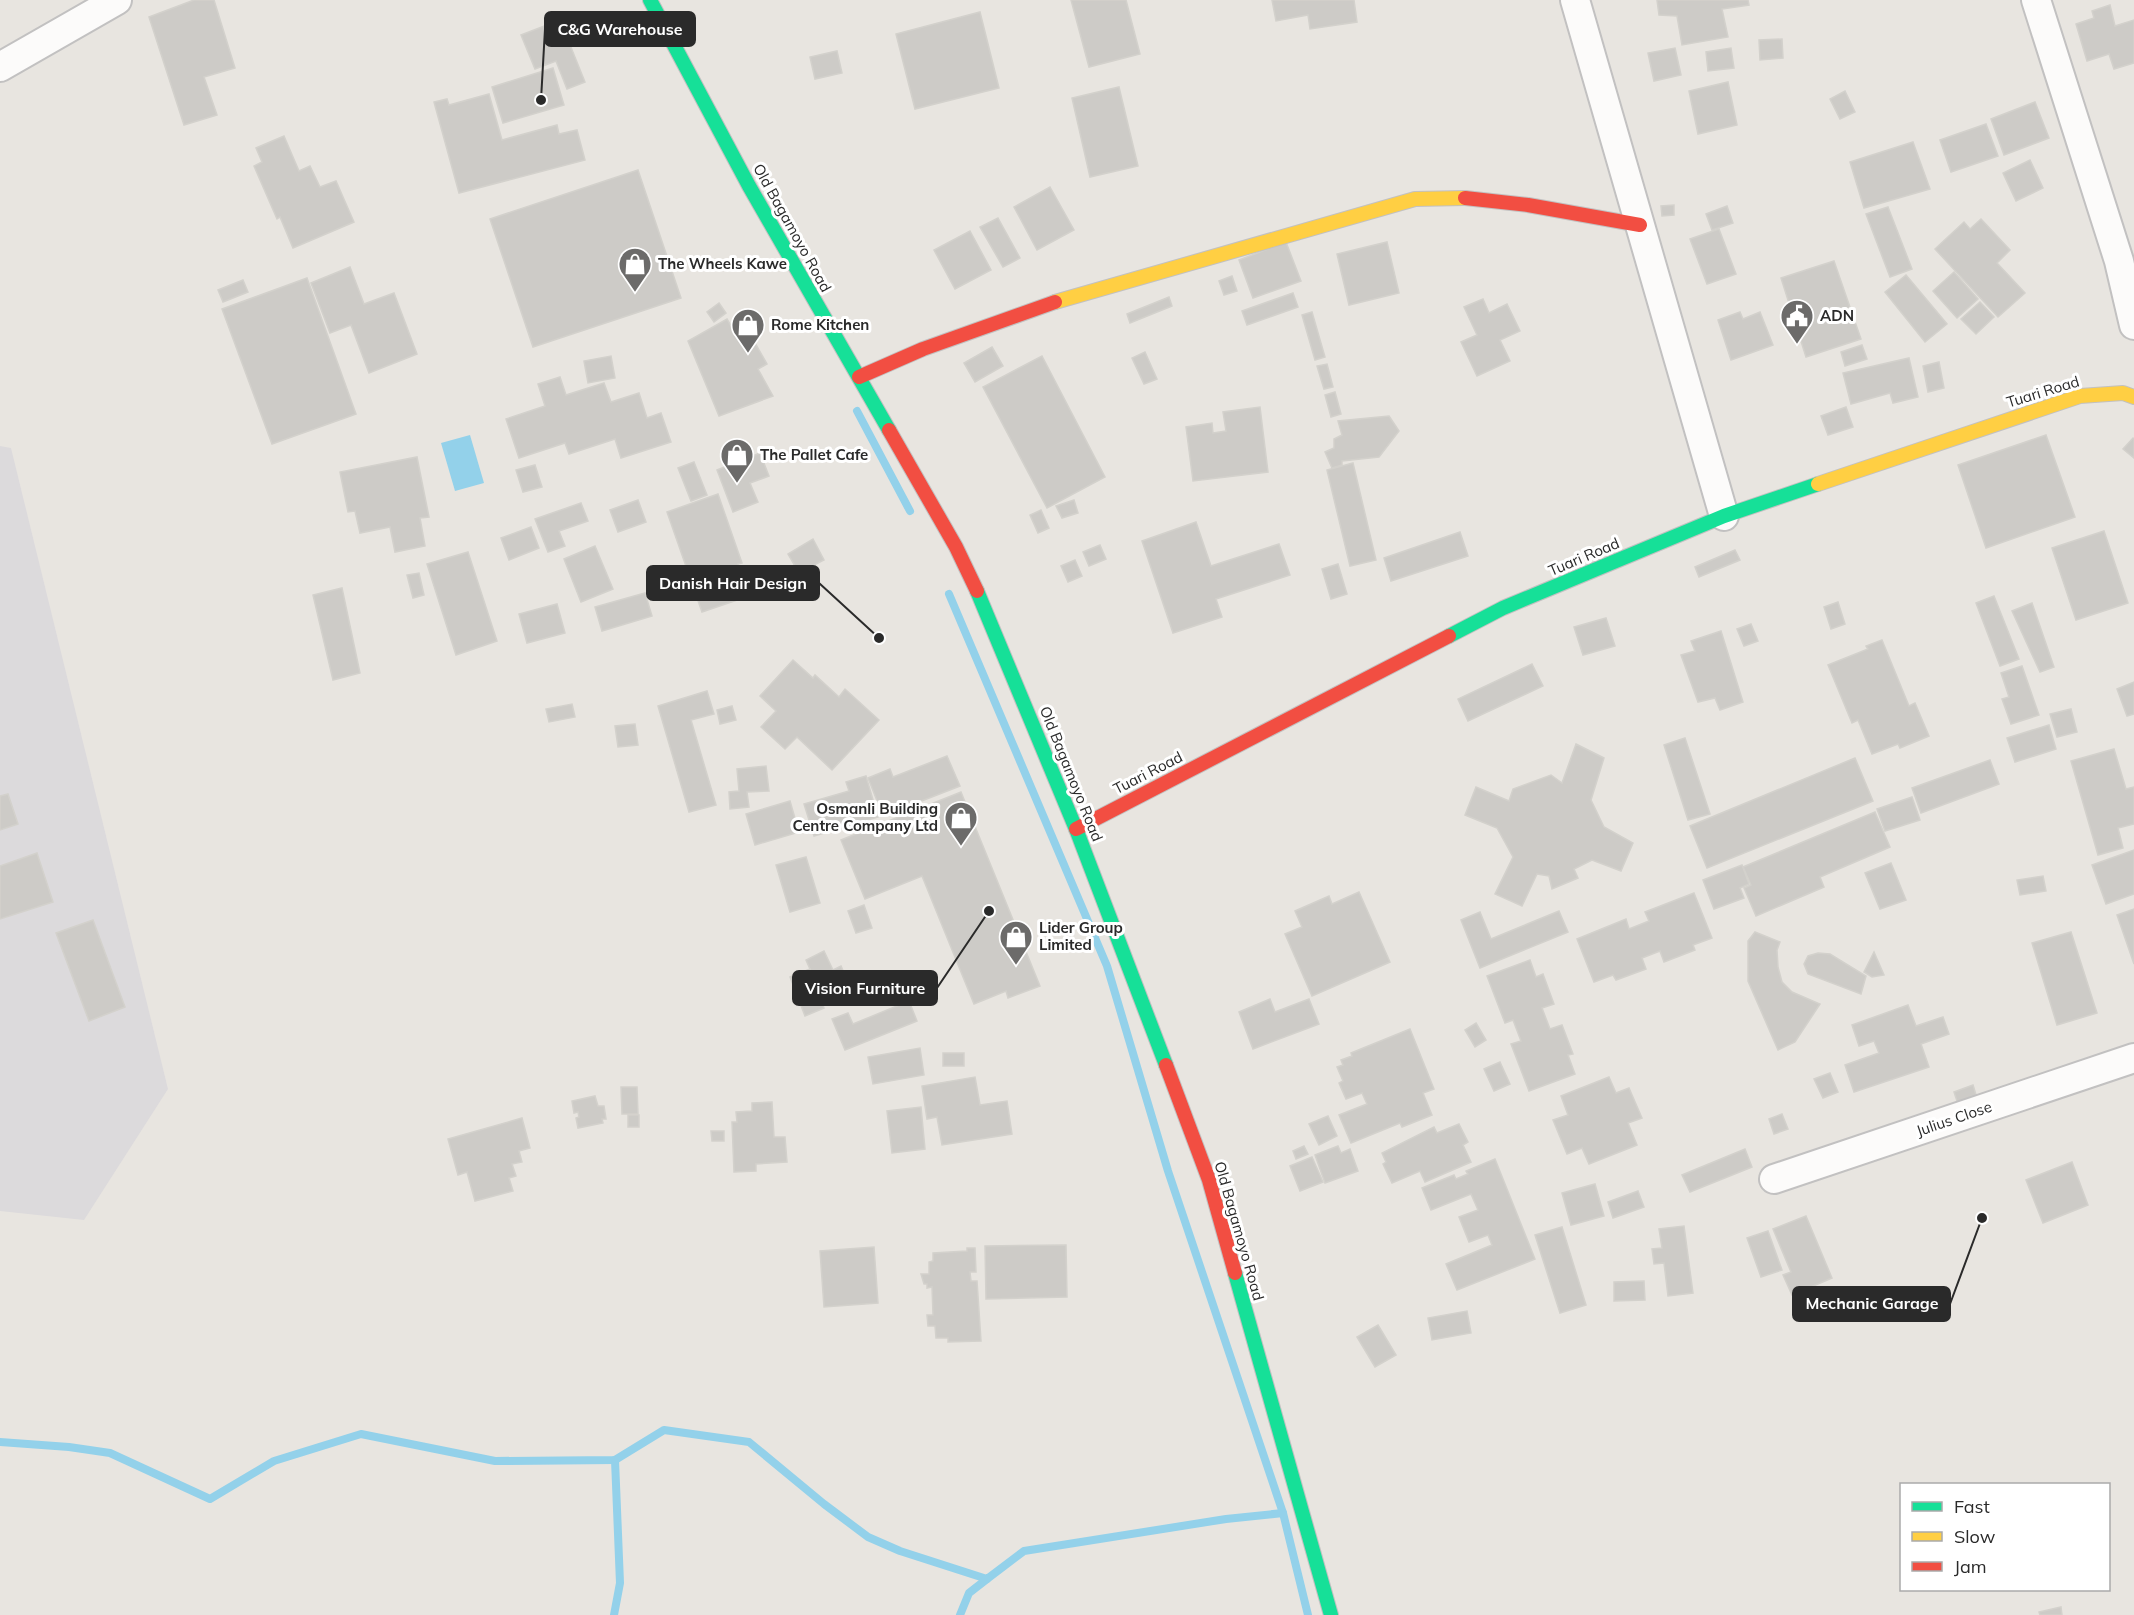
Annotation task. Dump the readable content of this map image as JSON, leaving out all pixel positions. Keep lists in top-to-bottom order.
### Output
{
  "streets": {
    "street": ["Old Bagamoyo Road", "Tuari Road", "Julius Close"]
  },
  "crossings": [
    ["Old Bagamoyo Road", "Tuari Road"]
  ],
  "places": {
    "other": [
      "C&G Warehouse",
      "Danish Hair Design",
      "Vision Furniture",
      "Mechanic Garage"
    ],
    "shop": [
      "The Wheels Kawe",
      "Rome Kitchen",
      "The Pallet Cafe",
      "Osmanli Building Centre Company Ltd",
      "Lider Group Limited"
    ],
    "public building": ["ADN"]
  },
  "legend": ["Fast", "Slow", "Jam"]
}
